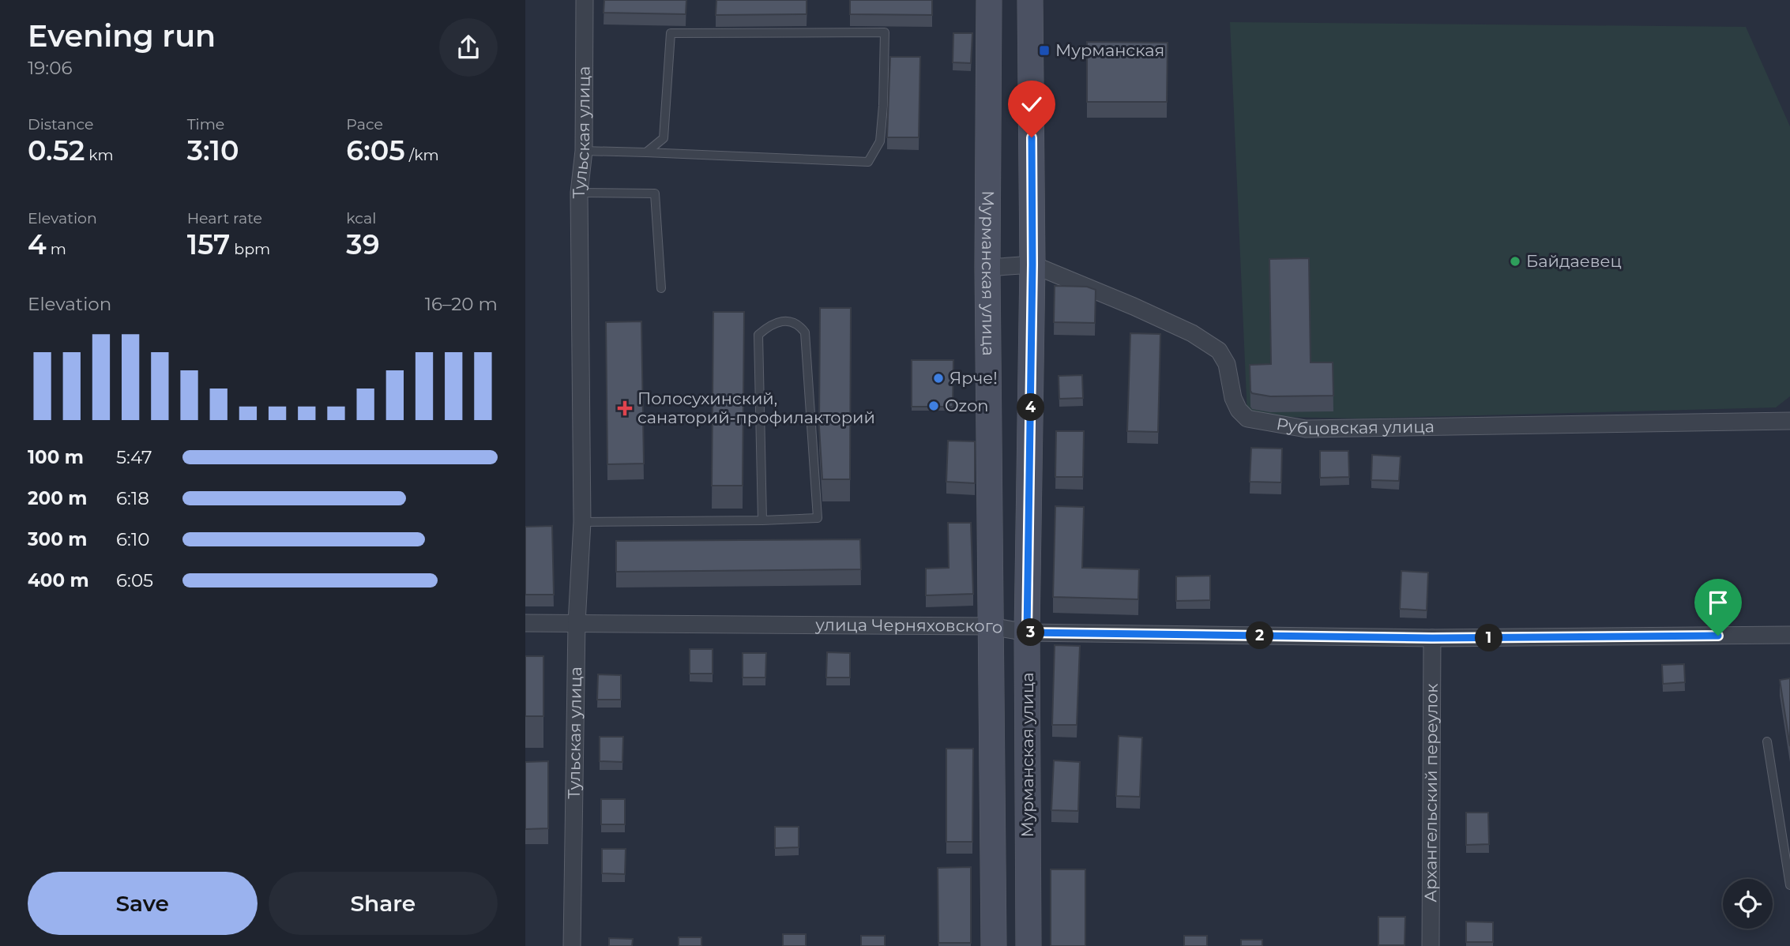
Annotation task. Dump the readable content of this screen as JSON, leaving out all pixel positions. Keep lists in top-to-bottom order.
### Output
{
  "streets": {
    "main road": ["Мурманская улица"],
    "street": [
      "Тульская улица",
      "Рубцовская улица",
      "улица Черняховского",
      "Архангельский переулок"
    ]
  },
  "crossings": [
    ["Тульская улица", "улица Черняховского"],
    ["Мурманская улица", "Рубцовская улица"],
    ["Мурманская улица", "улица Черняховского"],
    ["улица Черняховского", "Архангельский переулок"]
  ],
  "places": {
    "transit": ["Мурманская"],
    "other": ["Байдаевец", "Ярче!", "Ozon"],
    "health": ["Полосухинский, санаторий-профилакторий"]
  },
  "page": {
    "heading": ["Evening run", "19:06"],
    "stats": [
      ["Distance", "0.52 km"],
      ["Time", "3:10"],
      ["Pace", "6:05 /km"],
      ["Elevation", "4 m"],
      ["Heart rate", "157 bpm"],
      ["kcal", "39"]
    ],
    "chart": ["Elevation", "16–20 m"],
    "pins": [
      "4",
      "3",
      "2",
      "1"
    ],
    "list": [
      {
        "name": "100 m",
        "note": "5:47"
      },
      {
        "name": "200 m",
        "note": "6:18"
      },
      {
        "name": "300 m",
        "note": "6:10"
      },
      {
        "name": "400 m",
        "note": "6:05"
      }
    ],
    "buttons": ["Save", "Share"]
  }
}
